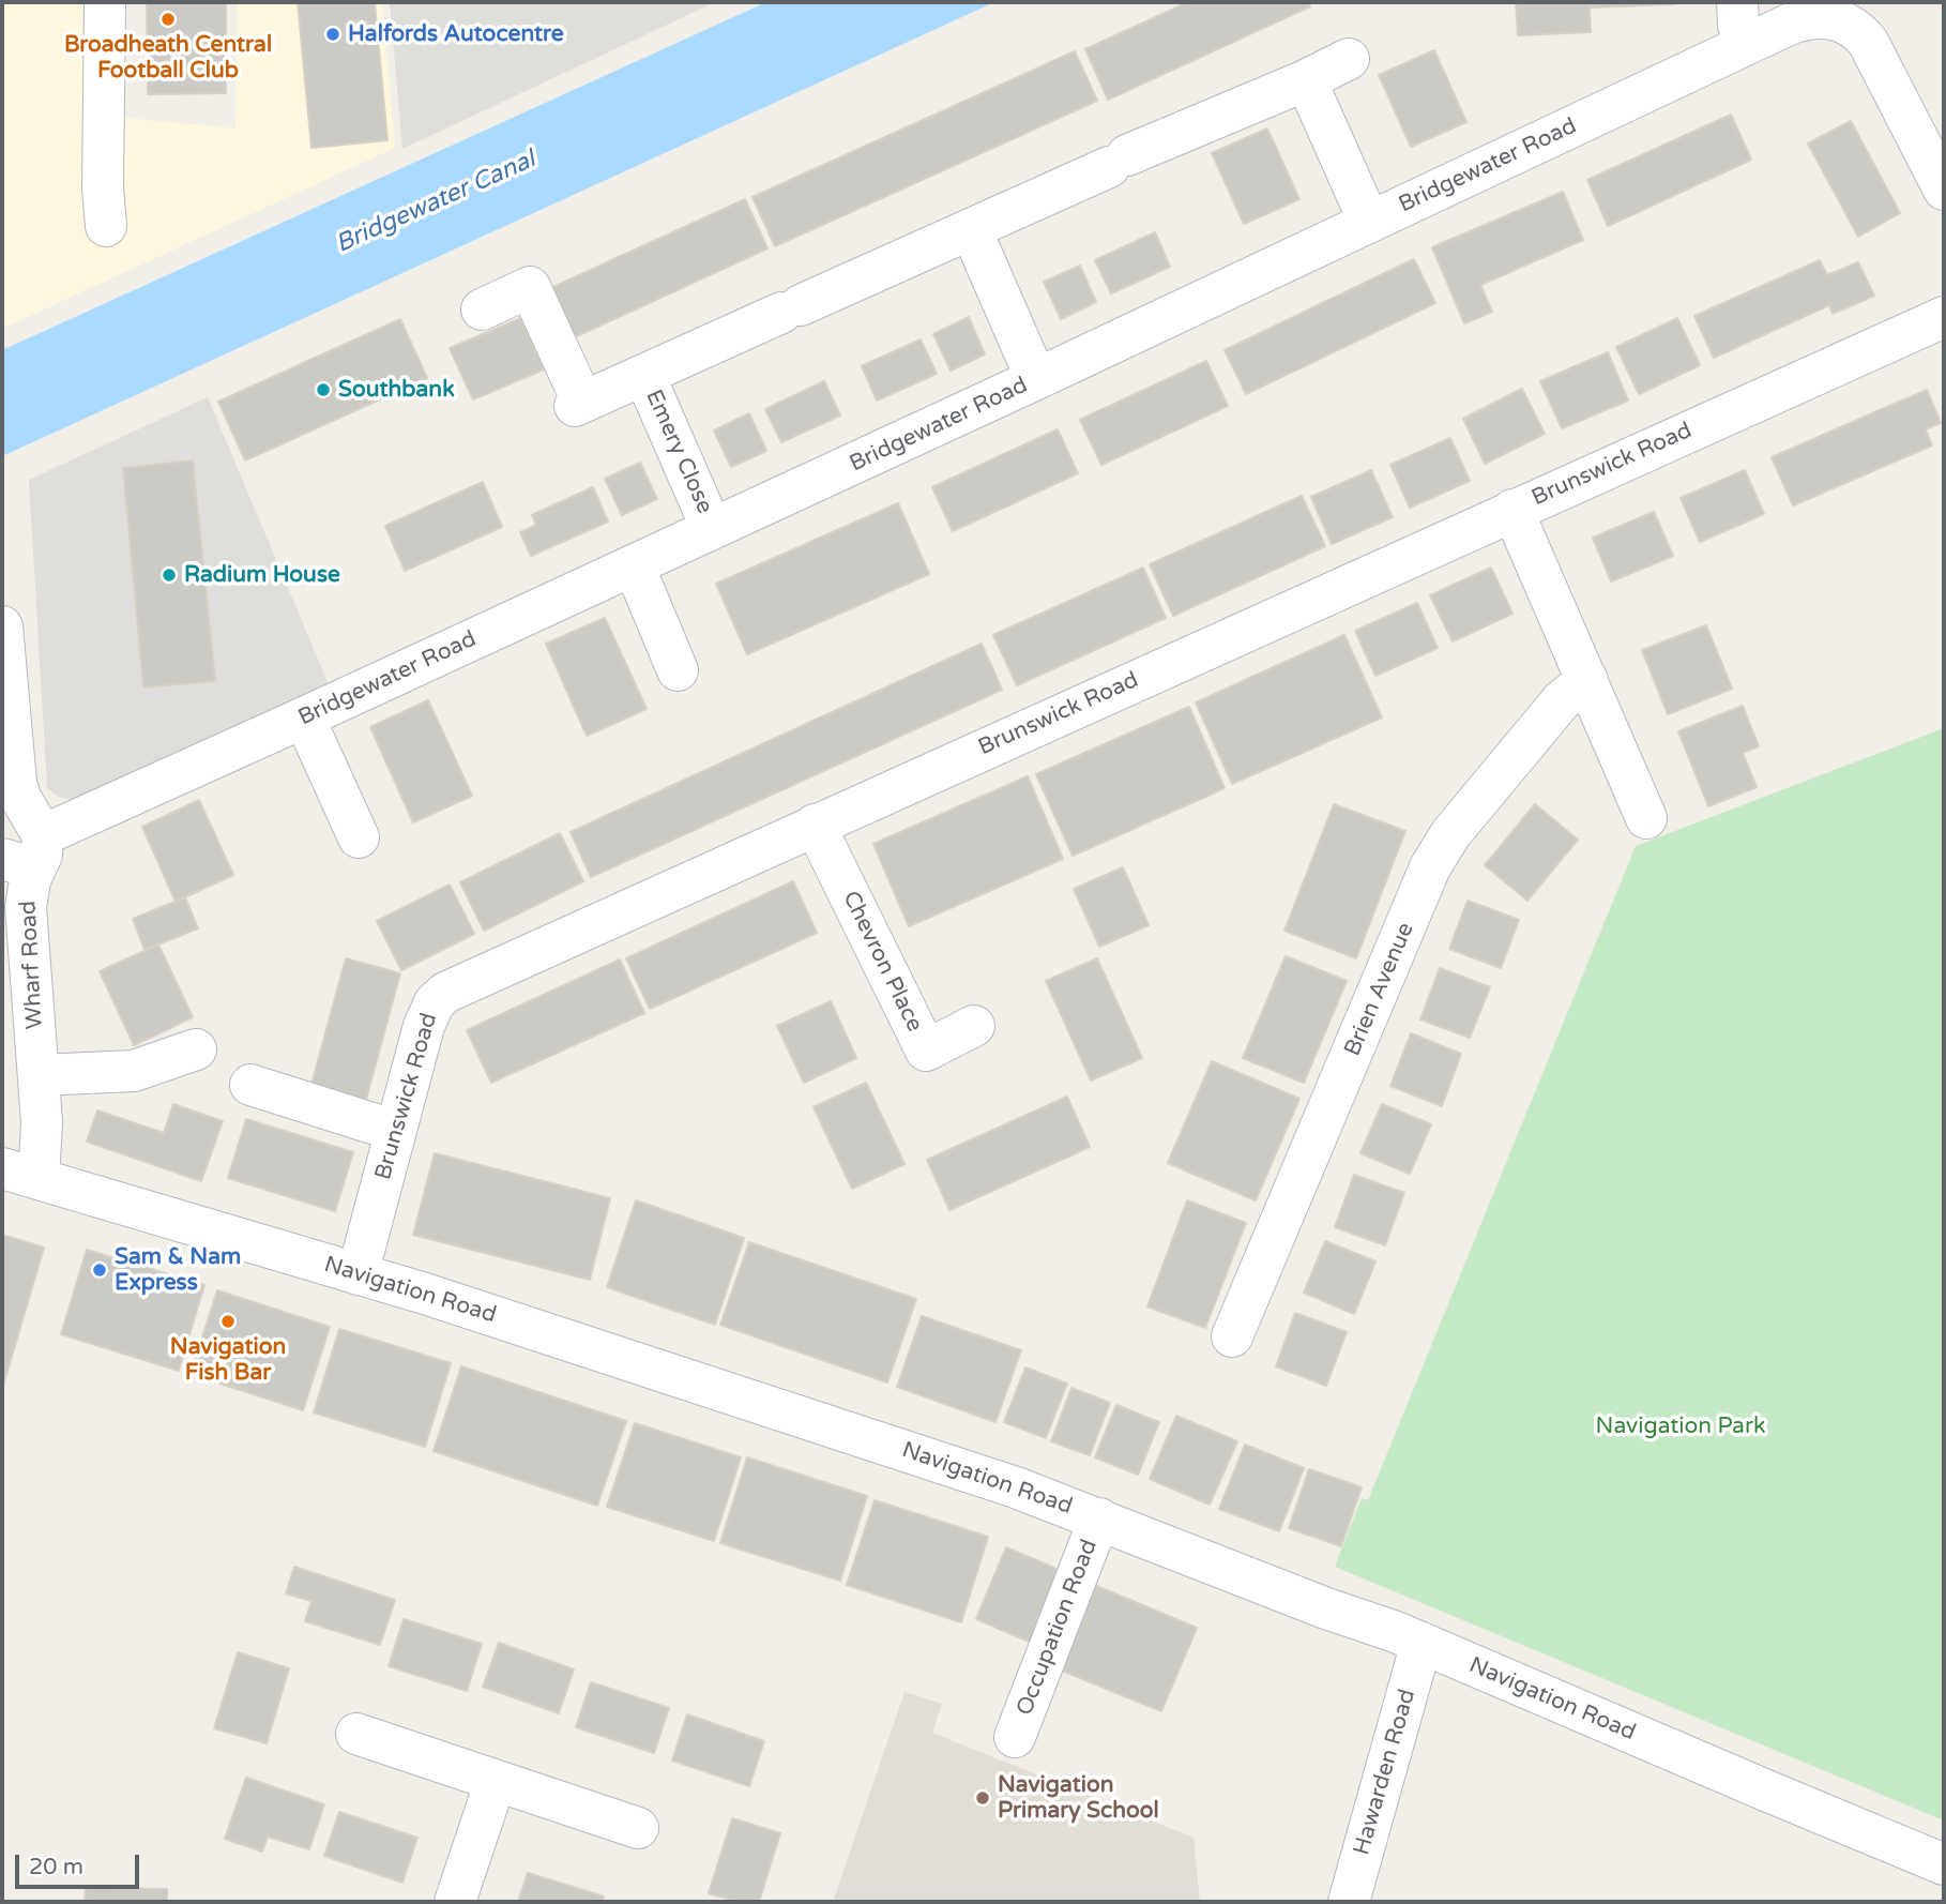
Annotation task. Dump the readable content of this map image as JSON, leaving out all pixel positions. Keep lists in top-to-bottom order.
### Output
{
  "streets": {
    "street": [
      "Bridgewater Road",
      "Emery Close",
      "Brunswick Road",
      "Chevron Place",
      "Wharf Road",
      "Brien Avenue",
      "Navigation Road",
      "Occupation Road",
      "Hawarden Road"
    ]
  },
  "crossings": [
    ["Bridgewater Road", "Emery Close"],
    ["Bridgewater Road", "Wharf Road"],
    ["Brunswick Road", "Chevron Place"],
    ["Brunswick Road", "Navigation Road"],
    ["Wharf Road", "Navigation Road"],
    ["Navigation Road", "Occupation Road"],
    ["Navigation Road", "Hawarden Road"]
  ],
  "water": ["Bridgewater Canal"],
  "parks": ["Navigation Park"],
  "places": [
    "Broadheath Central Football Club",
    "Halfords Autocentre",
    "Southbank",
    "Radium House",
    "Sam & Nam Express",
    "Navigation Fish Bar",
    "Navigation Primary School"
  ],
  "scale_bar": "20 m"
}
